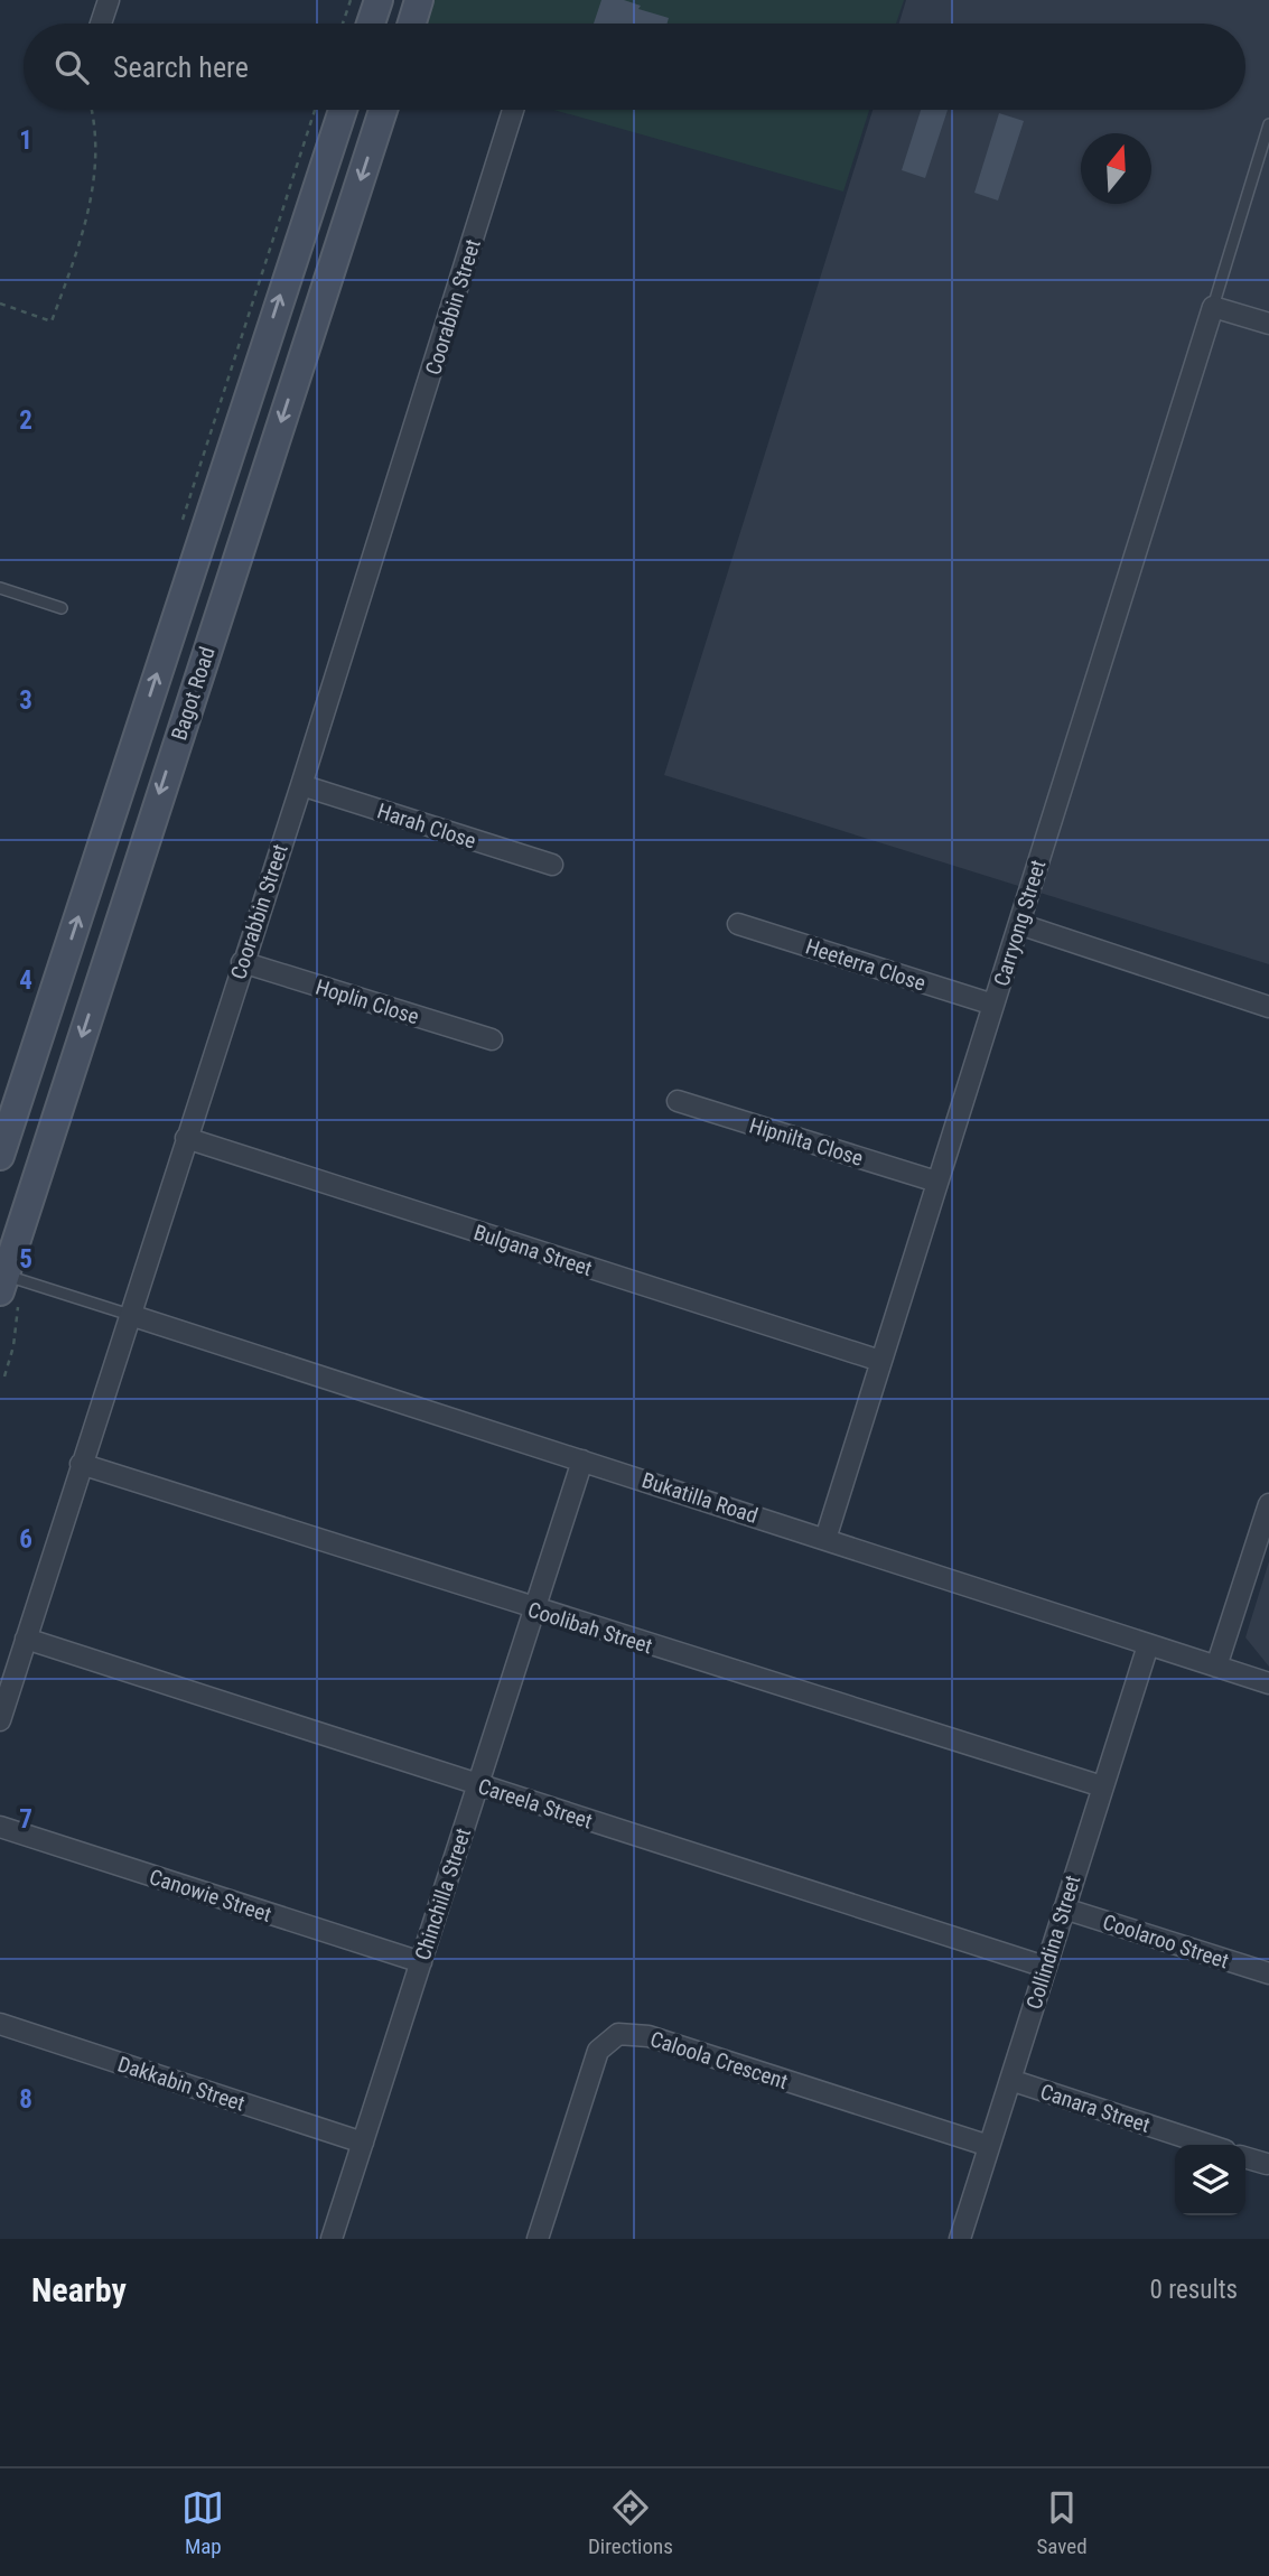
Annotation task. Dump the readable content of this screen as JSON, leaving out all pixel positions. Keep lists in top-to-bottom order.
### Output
{
  "streets": {
    "main road": ["Bagot Road"],
    "street": [
      "Coorabbin Street",
      "Harah Close",
      "Carryong Street",
      "Heeterra Close",
      "Hoplin Close",
      "Hipnilta Close",
      "Bulgana Street",
      "Bukatilla Road",
      "Coolibah Street",
      "Careela Street",
      "Chinchilla Street",
      "Canowie Street",
      "Coolaroo Street",
      "Collindina Street",
      "Caloola Crescent",
      "Dakkabin Street",
      "Canara Street"
    ]
  },
  "crossings": [
    ["Coorabbin Street", "Harah Close"],
    ["Coorabbin Street", "Hoplin Close"],
    ["Coorabbin Street", "Bulgana Street"],
    ["Coorabbin Street", "Bukatilla Road"],
    ["Coorabbin Street", "Coolibah Street"],
    ["Coorabbin Street", "Careela Street"],
    ["Carryong Street", "Heeterra Close"],
    ["Carryong Street", "Hipnilta Close"],
    ["Carryong Street", "Bulgana Street"],
    ["Carryong Street", "Bukatilla Road"],
    ["Bukatilla Road", "Chinchilla Street"],
    ["Bukatilla Road", "Collindina Street"],
    ["Coolibah Street", "Chinchilla Street"],
    ["Coolibah Street", "Collindina Street"],
    ["Careela Street", "Chinchilla Street"],
    ["Careela Street", "Collindina Street"],
    ["Chinchilla Street", "Canowie Street"],
    ["Chinchilla Street", "Dakkabin Street"],
    ["Coolaroo Street", "Collindina Street"],
    ["Collindina Street", "Caloola Crescent"],
    ["Collindina Street", "Canara Street"]
  ],
  "north": "top",
  "page": {
    "search": "Search here",
    "heading": ["Nearby", "0 results"],
    "nav": ["Map", "Directions", "Saved"]
  },
  "grid": {
    "rows": [
      "1",
      "2",
      "3",
      "4",
      "5",
      "6",
      "7",
      "8"
    ]
  }
}
